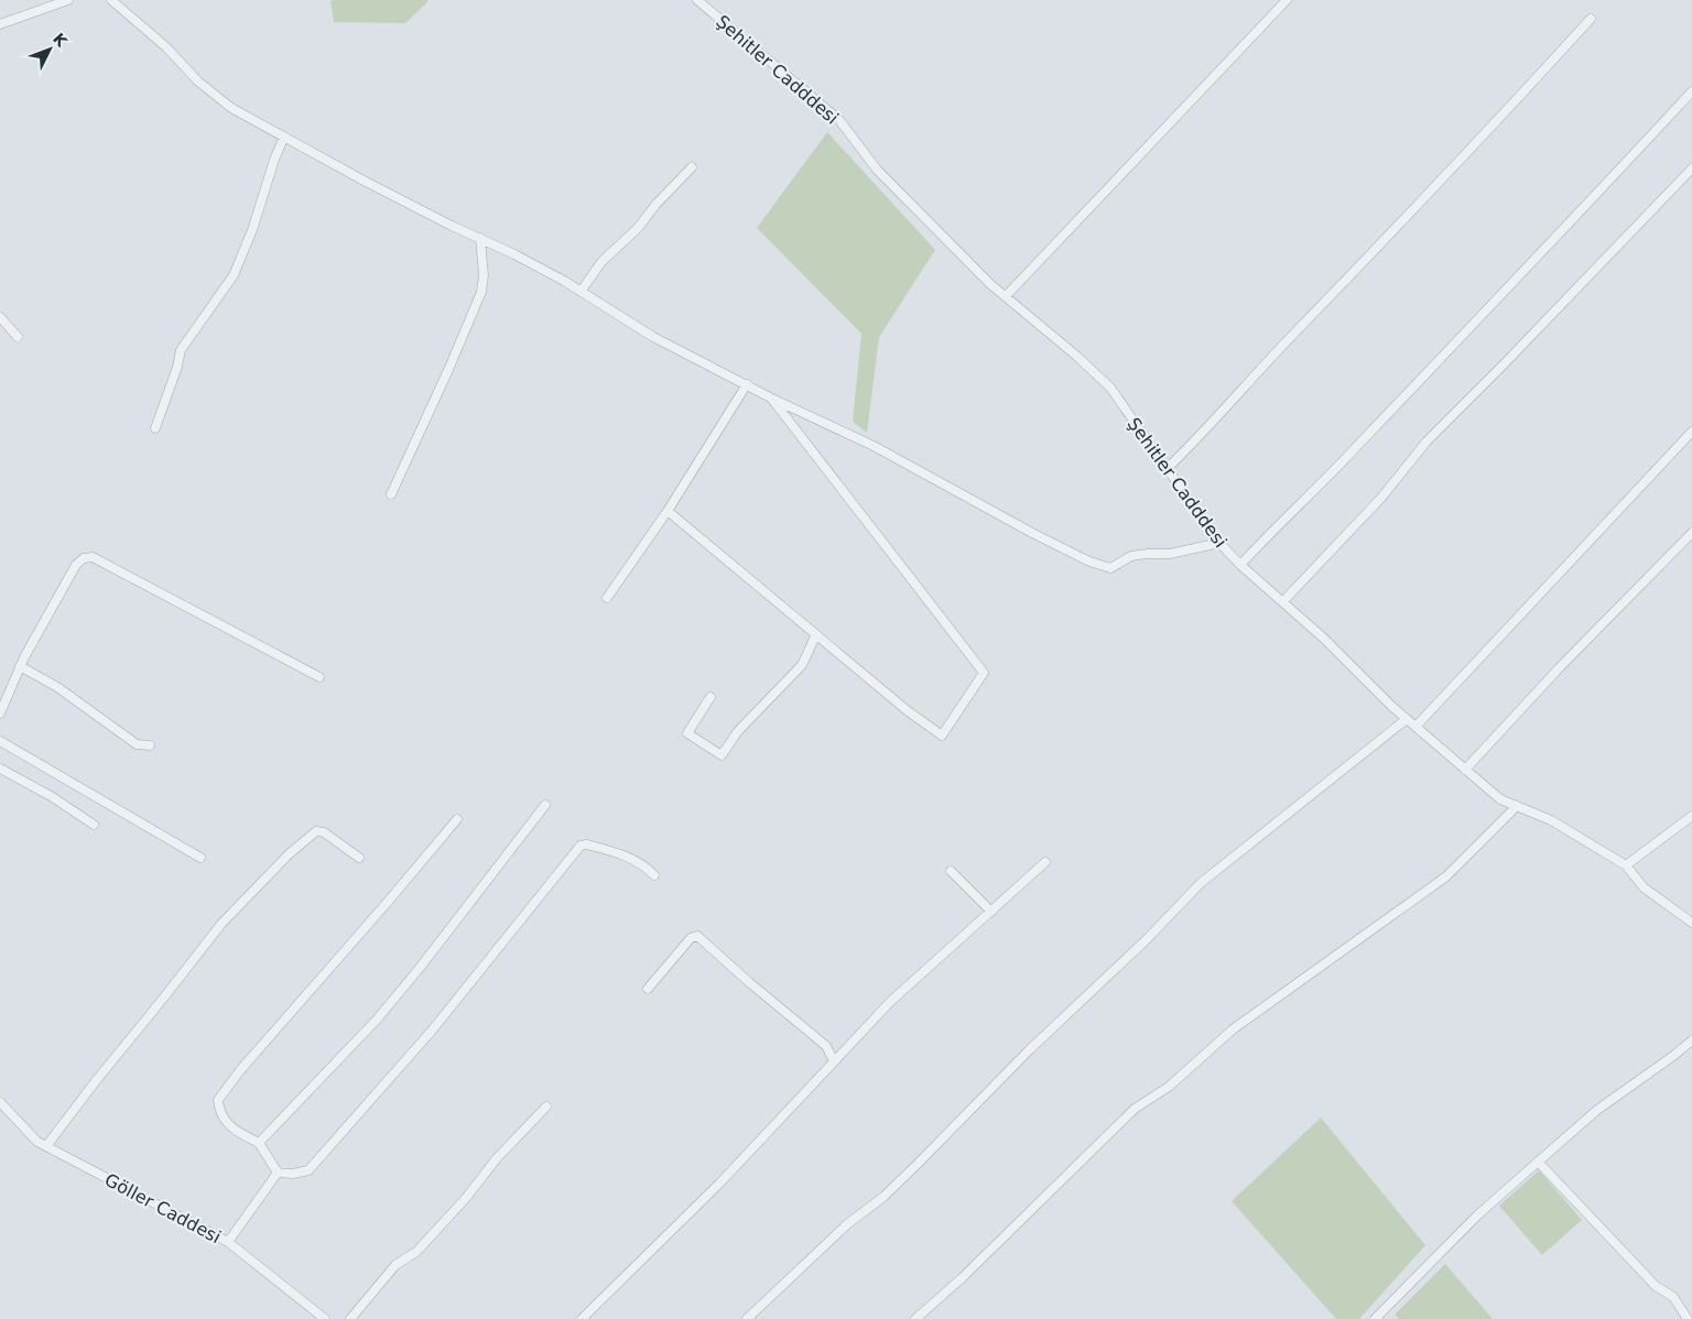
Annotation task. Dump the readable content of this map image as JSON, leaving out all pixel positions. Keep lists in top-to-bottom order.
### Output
{
  "streets": {
    "street": ["Şehitler Cadddesi", "Göller Caddesi"]
  },
  "north": "top right"
}
